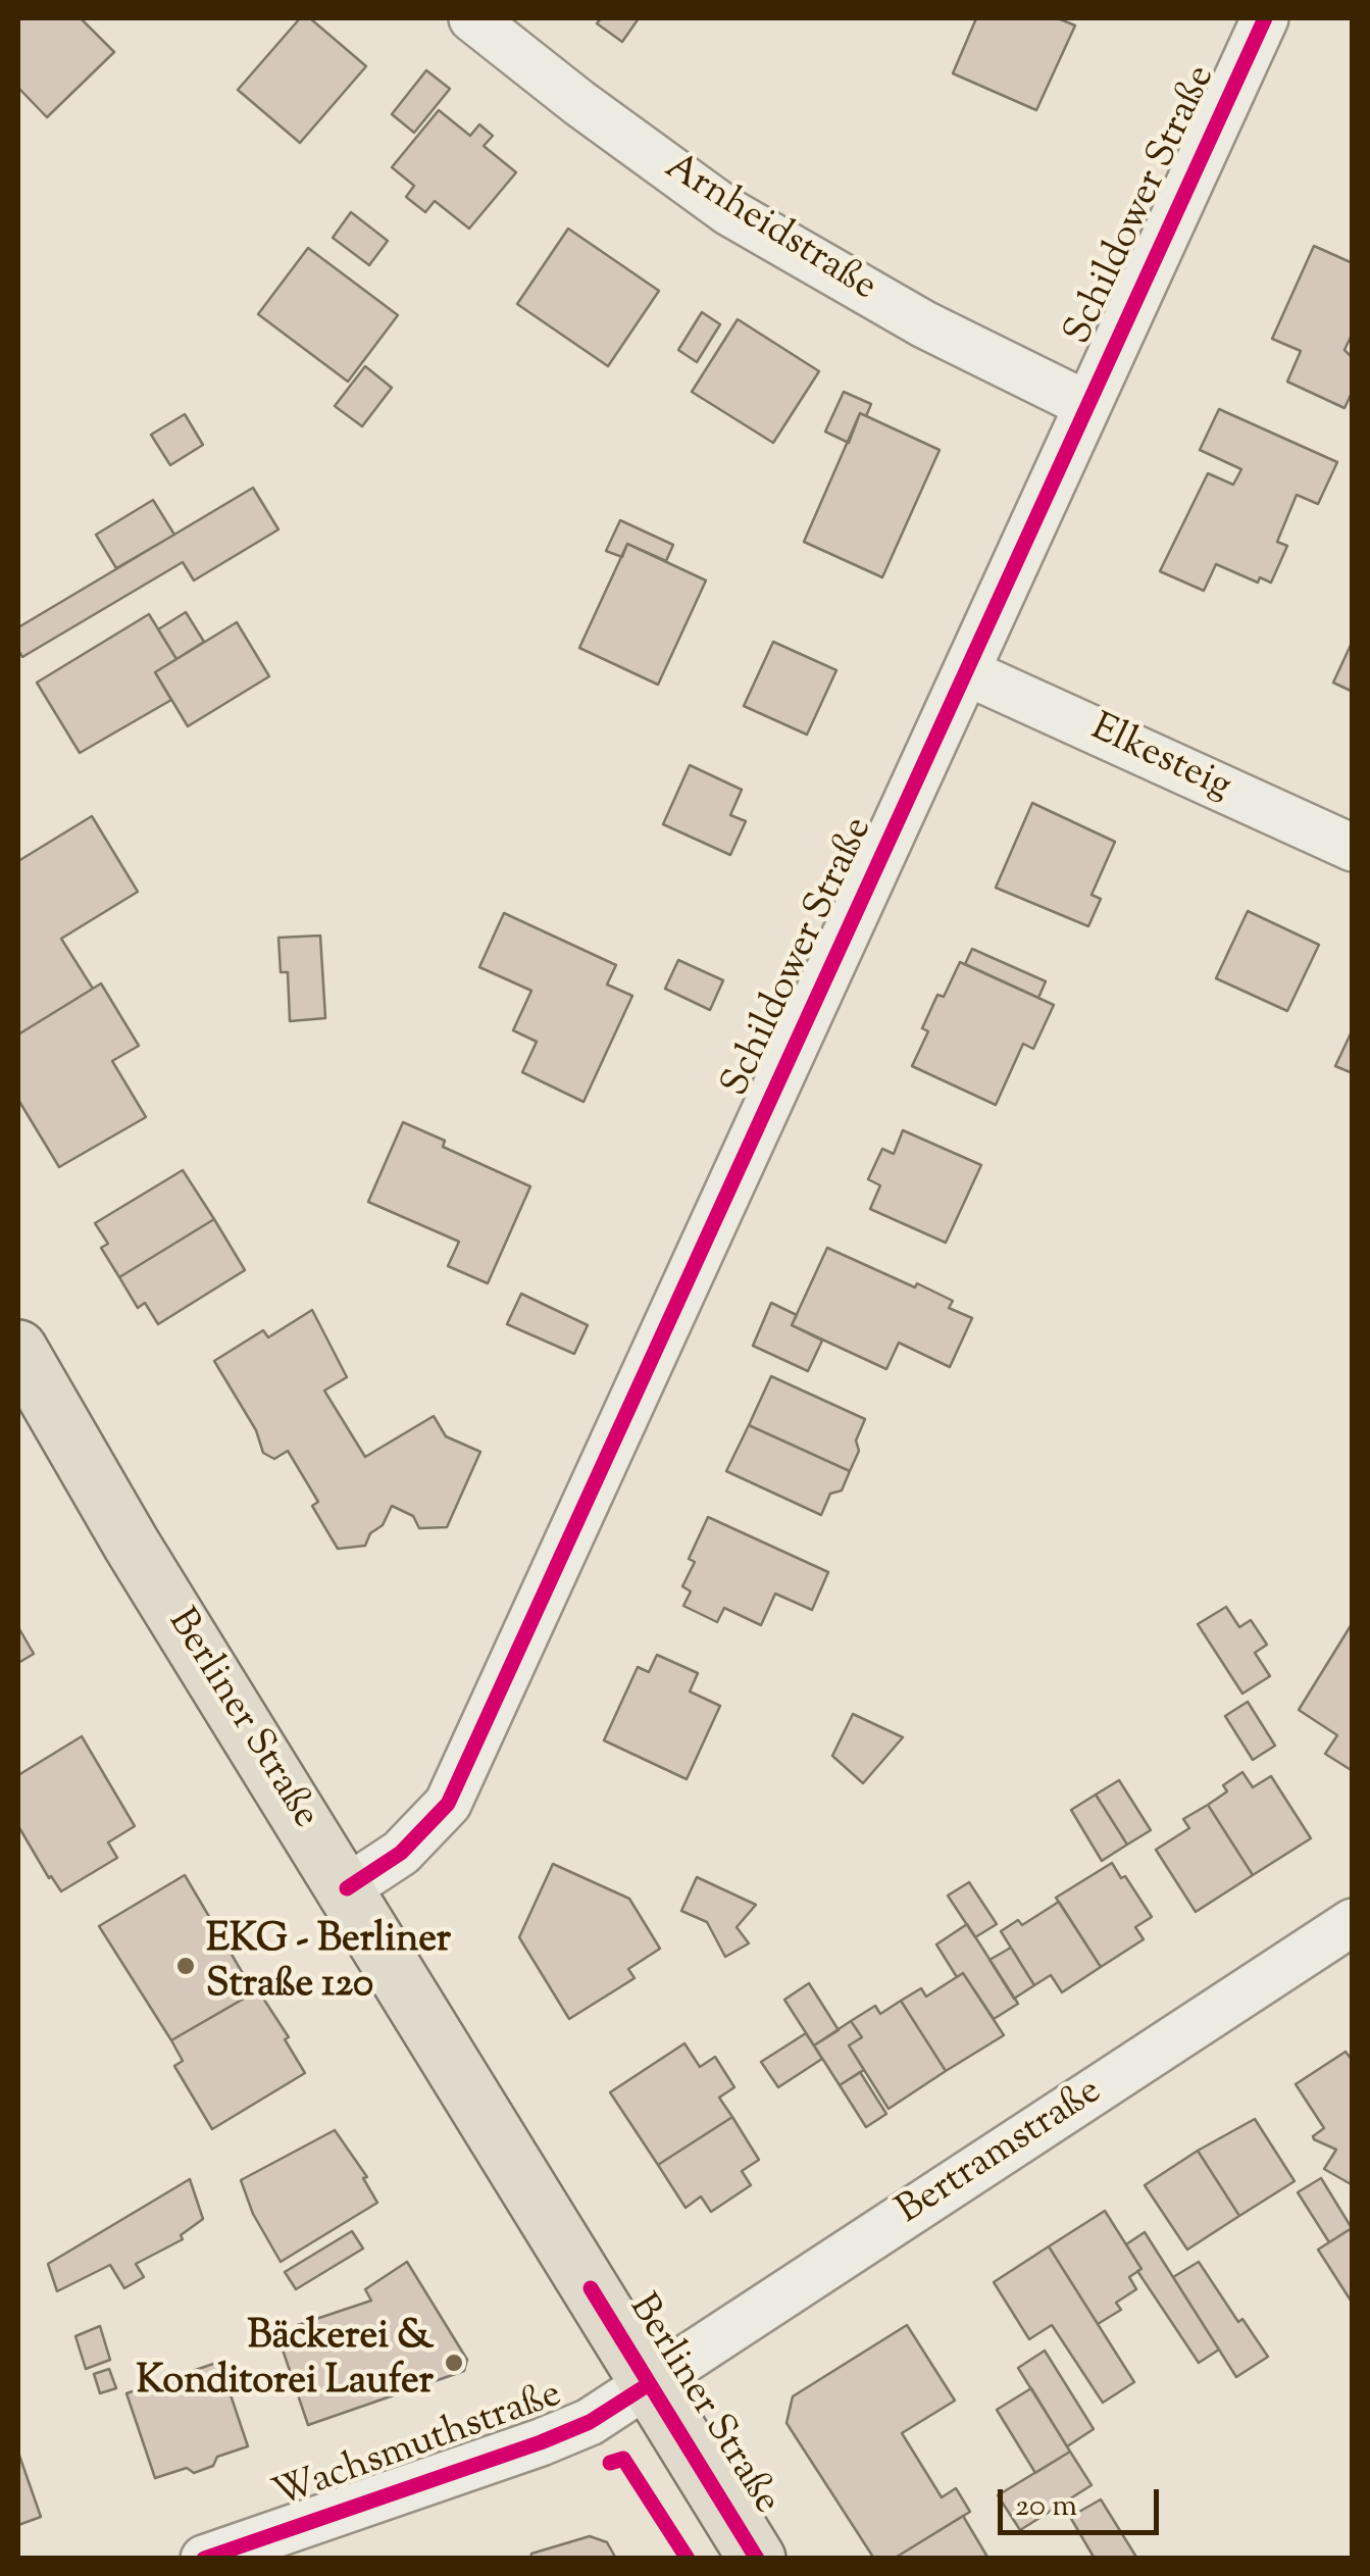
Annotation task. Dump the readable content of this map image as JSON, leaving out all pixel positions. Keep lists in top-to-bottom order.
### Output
{
  "streets": {
    "main road": ["Berliner Straße"],
    "street": [
      "Schildower Straße",
      "Arnheidstraße",
      "Elkesteig",
      "Bertramstraße",
      "Wachsmuthstraße"
    ]
  },
  "crossings": [
    ["Schildower Straße", "Arnheidstraße"],
    ["Schildower Straße", "Elkesteig"],
    ["Schildower Straße", "Berliner Straße"],
    ["Berliner Straße", "Bertramstraße"],
    ["Berliner Straße", "Wachsmuthstraße"],
    ["Bertramstraße", "Wachsmuthstraße"]
  ],
  "places": ["EKG - Berliner Straße 120", "Bäckerei & Konditorei Laufer"],
  "scale_bar": "20 m"
}
